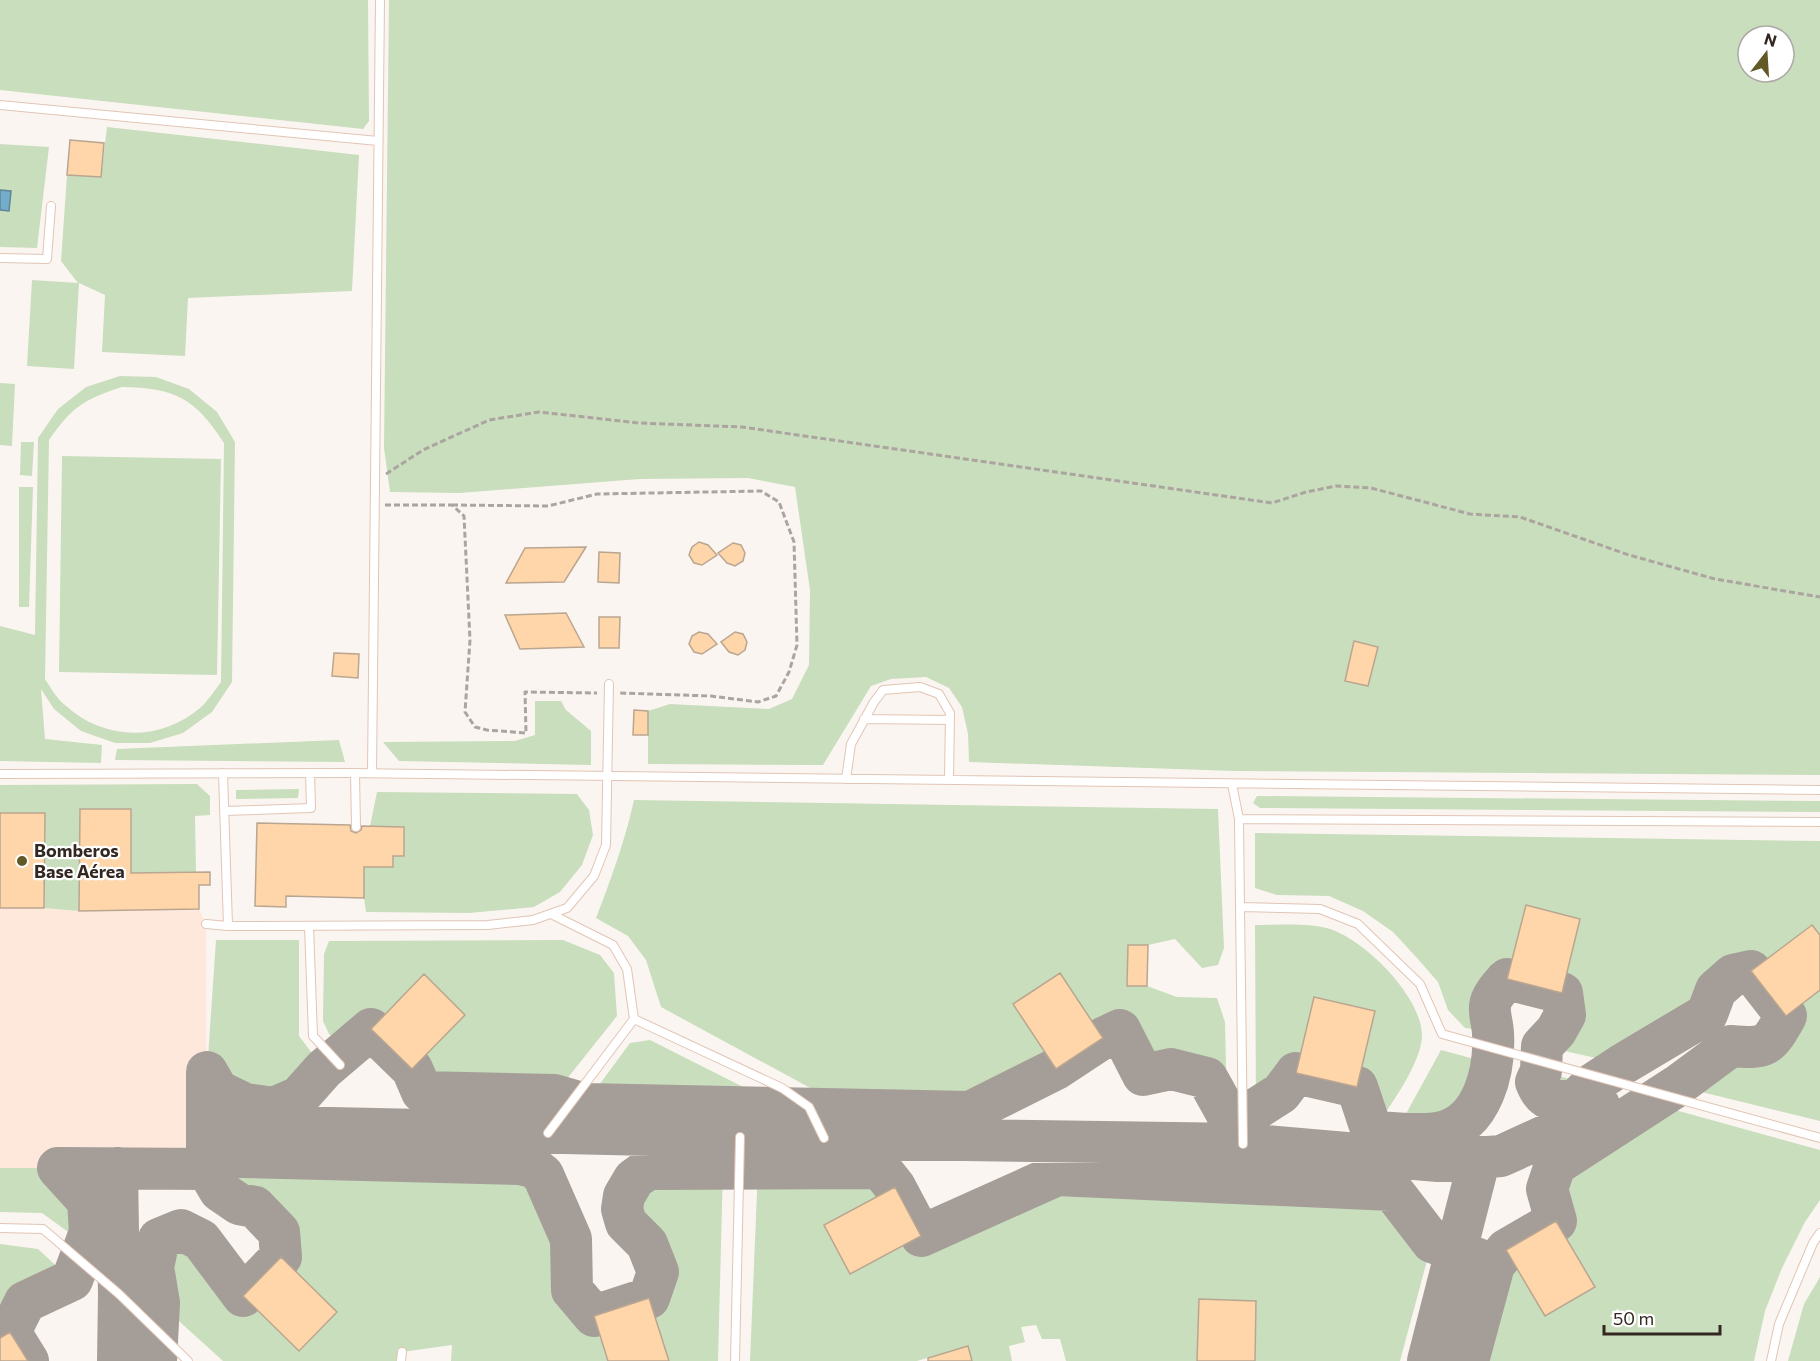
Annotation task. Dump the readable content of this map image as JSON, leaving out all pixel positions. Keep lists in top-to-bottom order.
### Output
{
  "places": ["Bomberos Base Aérea"],
  "scale_bar": "50 m",
  "north": "top"
}
